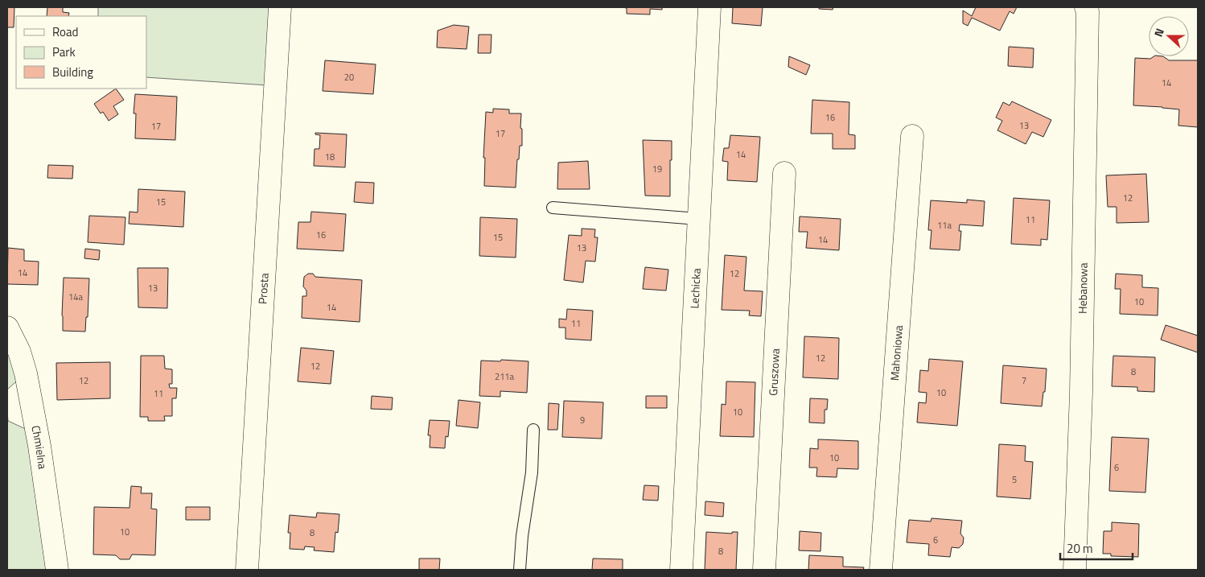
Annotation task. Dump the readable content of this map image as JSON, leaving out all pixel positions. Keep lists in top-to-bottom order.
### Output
{
  "streets": {
    "street": [
      "Prosta",
      "Lechicka",
      "Hebanowa",
      "Mahoniowa",
      "Gruszowa",
      "Chmielna"
    ]
  },
  "house_numbers": [
    "20",
    "14",
    "16",
    "13",
    "17",
    "17",
    "14",
    "18",
    "19",
    "12",
    "15",
    "11",
    "11a",
    "16",
    "15",
    "14",
    "13",
    "14",
    "12",
    "13",
    "14a",
    "10",
    "14",
    "11",
    "12",
    "12",
    "8",
    "211a",
    "12",
    "7",
    "10",
    "11",
    "10",
    "9",
    "10",
    "6",
    "5",
    "10",
    "8",
    "6",
    "8"
  ],
  "legend": ["Road", "Park", "Building"],
  "scale_bar": "20 m",
  "north": "left"
}
